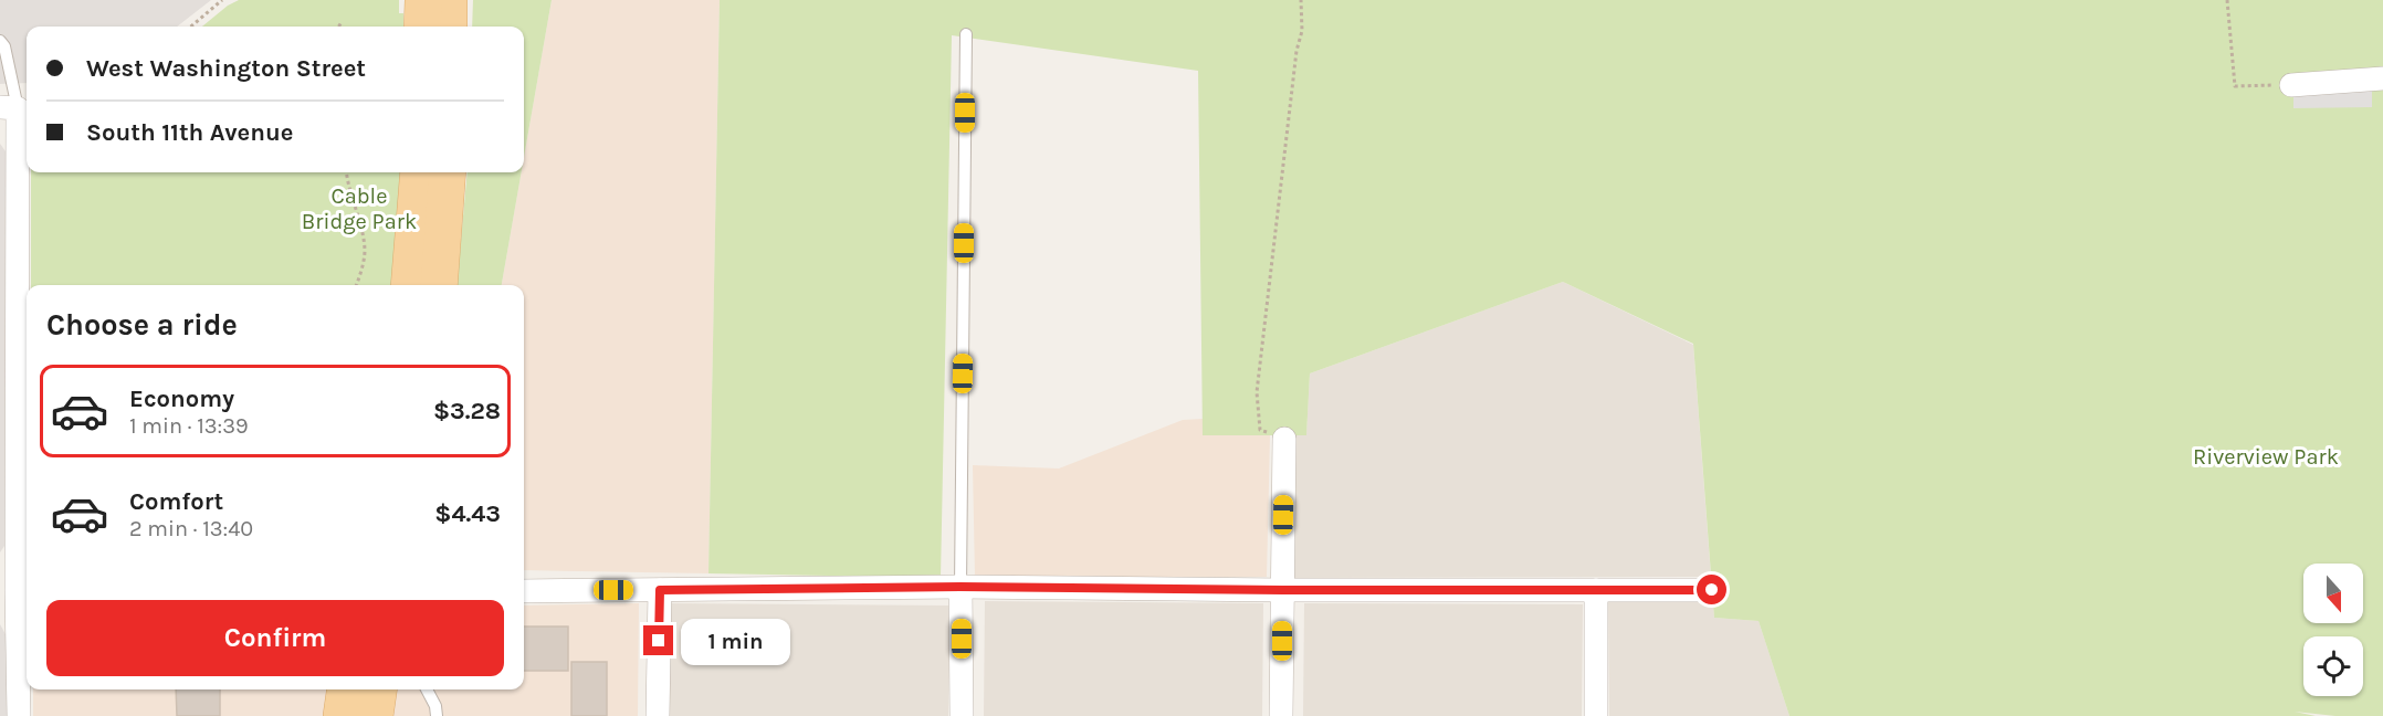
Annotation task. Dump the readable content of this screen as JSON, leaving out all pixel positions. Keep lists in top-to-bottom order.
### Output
{
  "parks": ["Cable Bridge Park", "Riverview Park"],
  "north": "bottom",
  "page": {
    "banner": ["West Washington Street", "South 11th Avenue"],
    "heading": "Choose a ride",
    "list": [
      {
        "name": "Economy",
        "note": "1 min · 13:39",
        "value": "$3.28"
      },
      {
        "name": "Comfort",
        "note": "2 min · 13:40",
        "value": "$4.43"
      }
    ],
    "buttons": "Confirm",
    "bubble": "1 min"
  }
}
